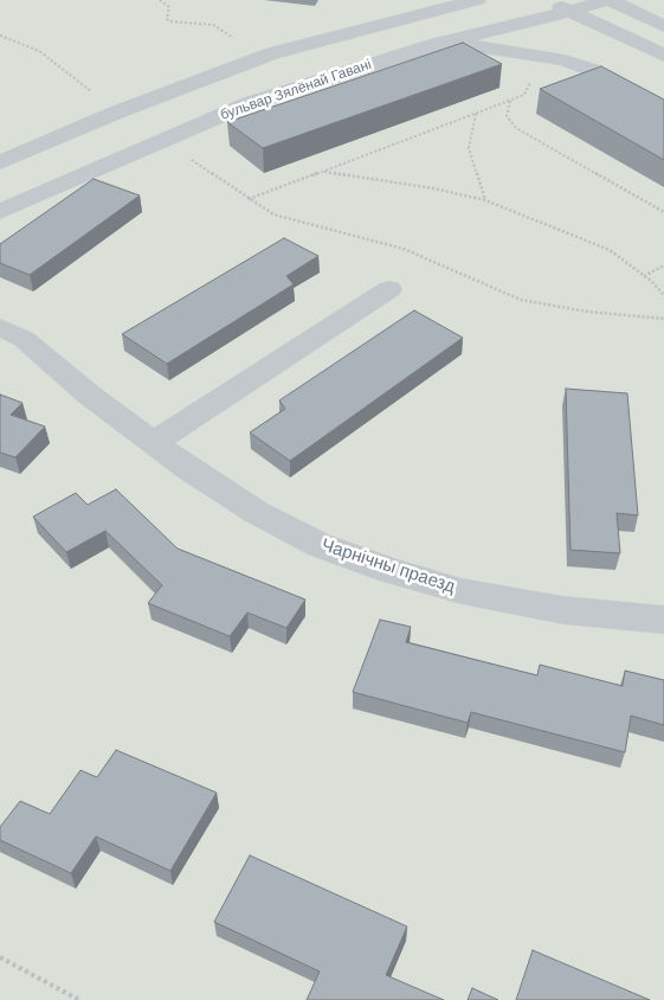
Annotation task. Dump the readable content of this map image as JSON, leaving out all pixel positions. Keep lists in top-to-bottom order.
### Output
{
  "streets": {
    "street": ["бульвар Зялёнай Гавані", "Чарнічны праезд"]
  }
}
